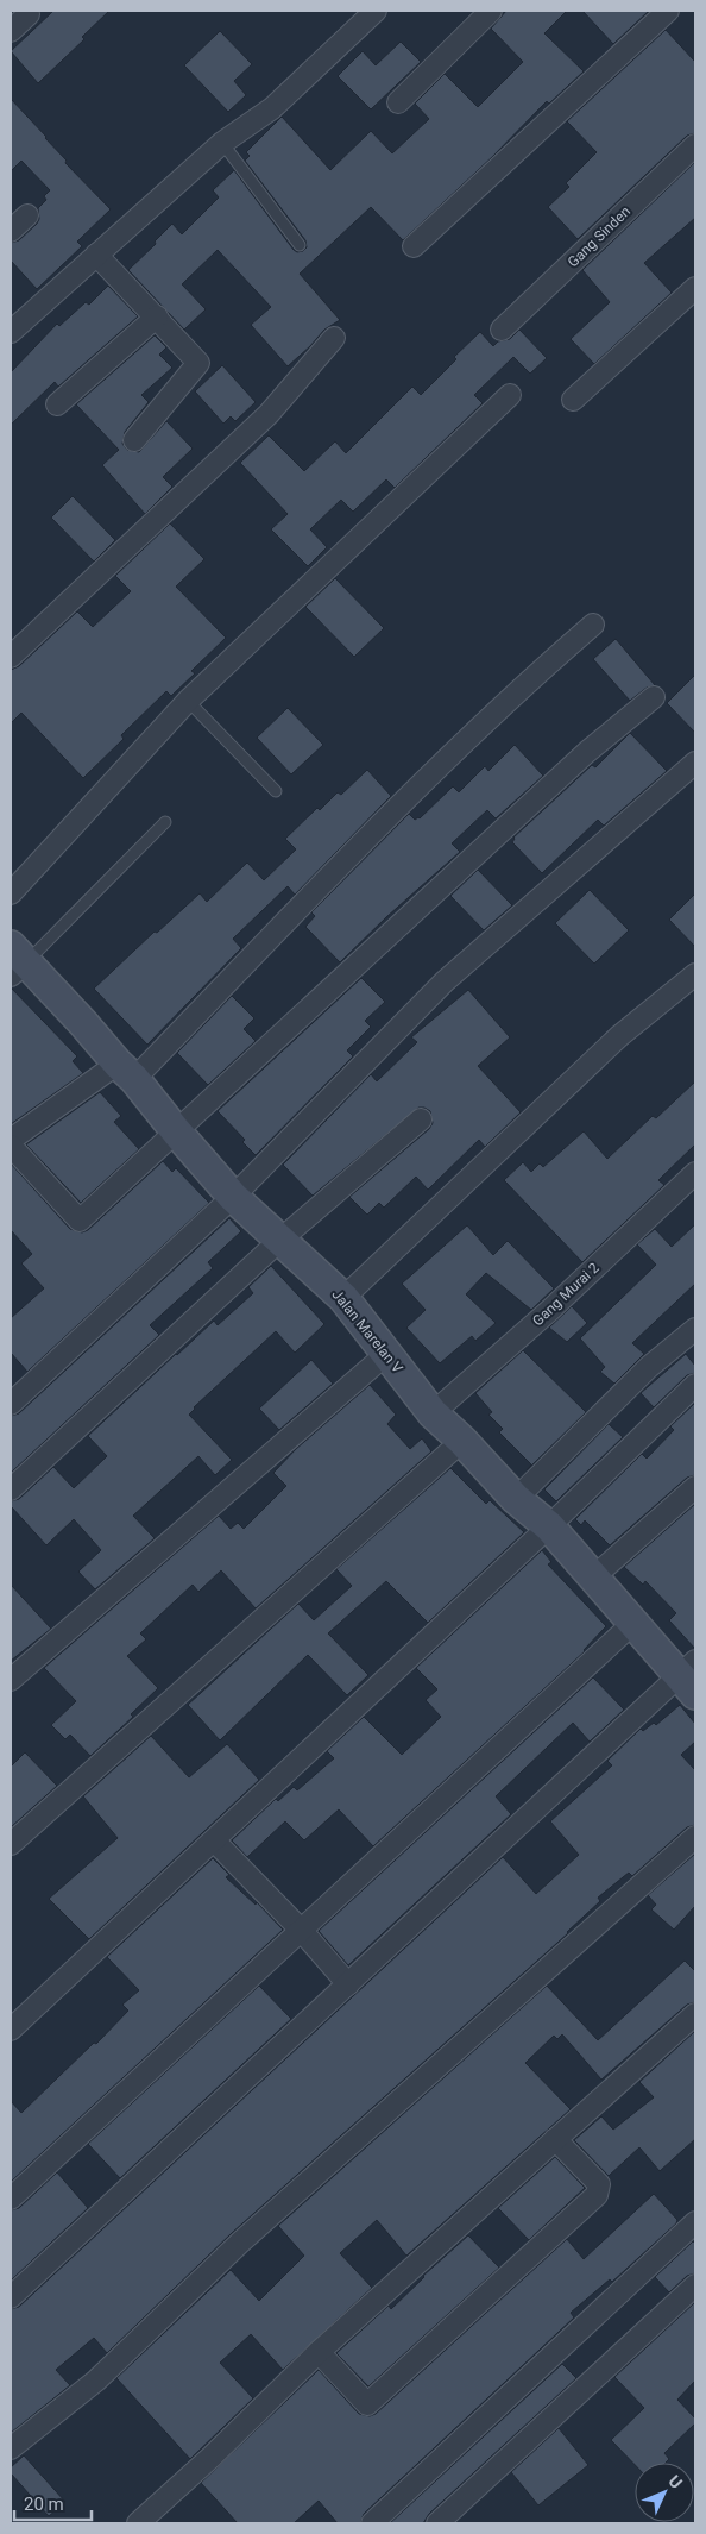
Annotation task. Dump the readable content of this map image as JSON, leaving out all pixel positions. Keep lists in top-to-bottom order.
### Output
{
  "streets": {
    "street": ["Gang Sinden", "Gang Murai 2", "Jalan Marelan V"]
  },
  "crossings": [
    ["Gang Murai 2", "Jalan Marelan V"]
  ],
  "scale_bar": "20 m",
  "north": "top right"
}
